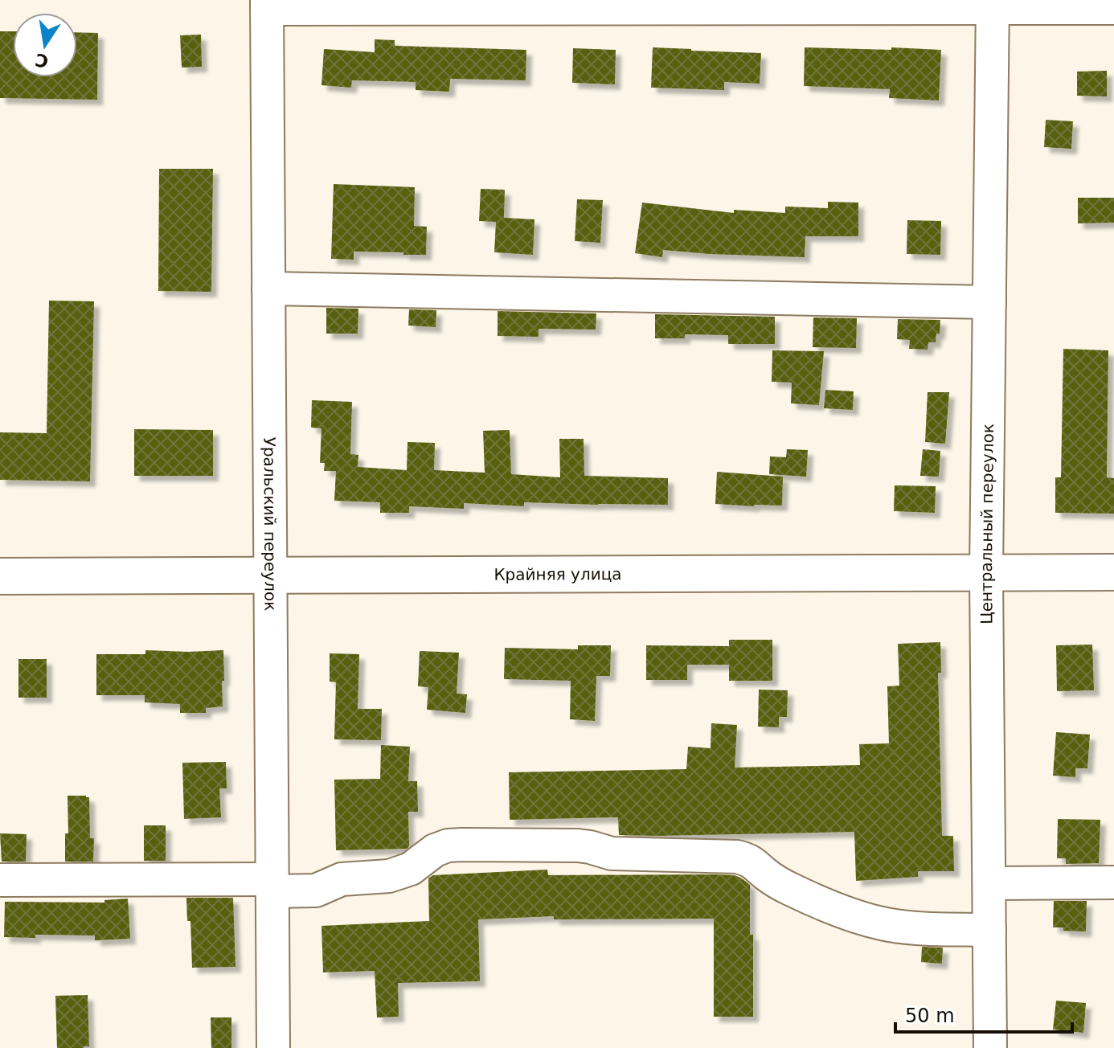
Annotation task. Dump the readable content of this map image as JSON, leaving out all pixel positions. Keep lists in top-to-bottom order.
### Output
{
  "streets": {
    "main road": ["Крайняя улица"],
    "street": ["Уральский переулок", "Центральный переулок"]
  },
  "crossings": [
    ["Уральский переулок", "Крайняя улица"],
    ["Центральный переулок", "Крайняя улица"]
  ],
  "scale_bar": "50 m",
  "north": "bottom"
}
